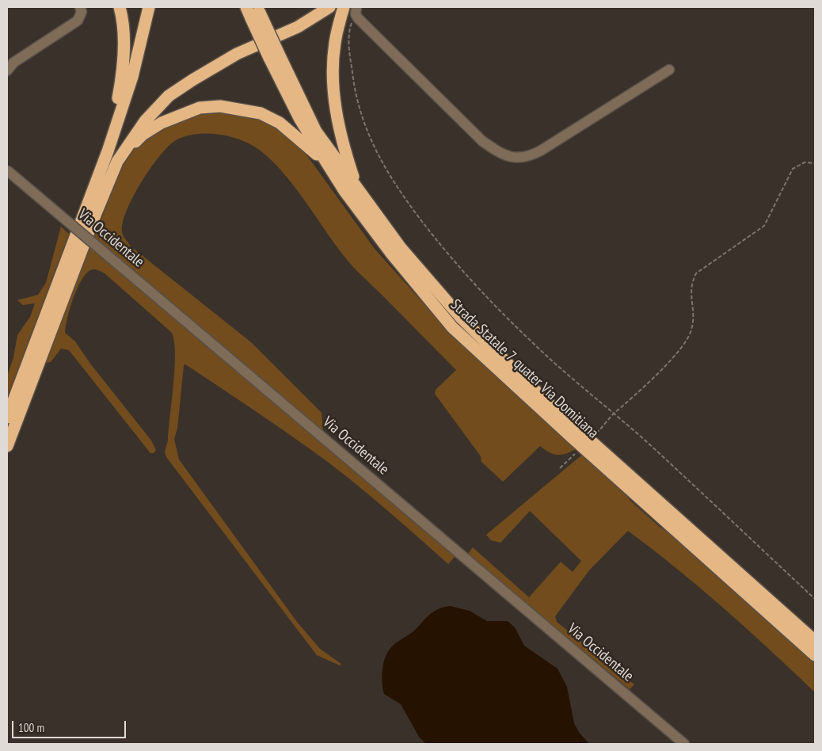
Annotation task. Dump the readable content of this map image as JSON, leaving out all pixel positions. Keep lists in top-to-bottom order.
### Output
{
  "streets": {
    "highway": ["Strada Statale 7 quater Via Domitiana"],
    "street": ["Via Occidentale"]
  },
  "scale_bar": "100 m"
}
